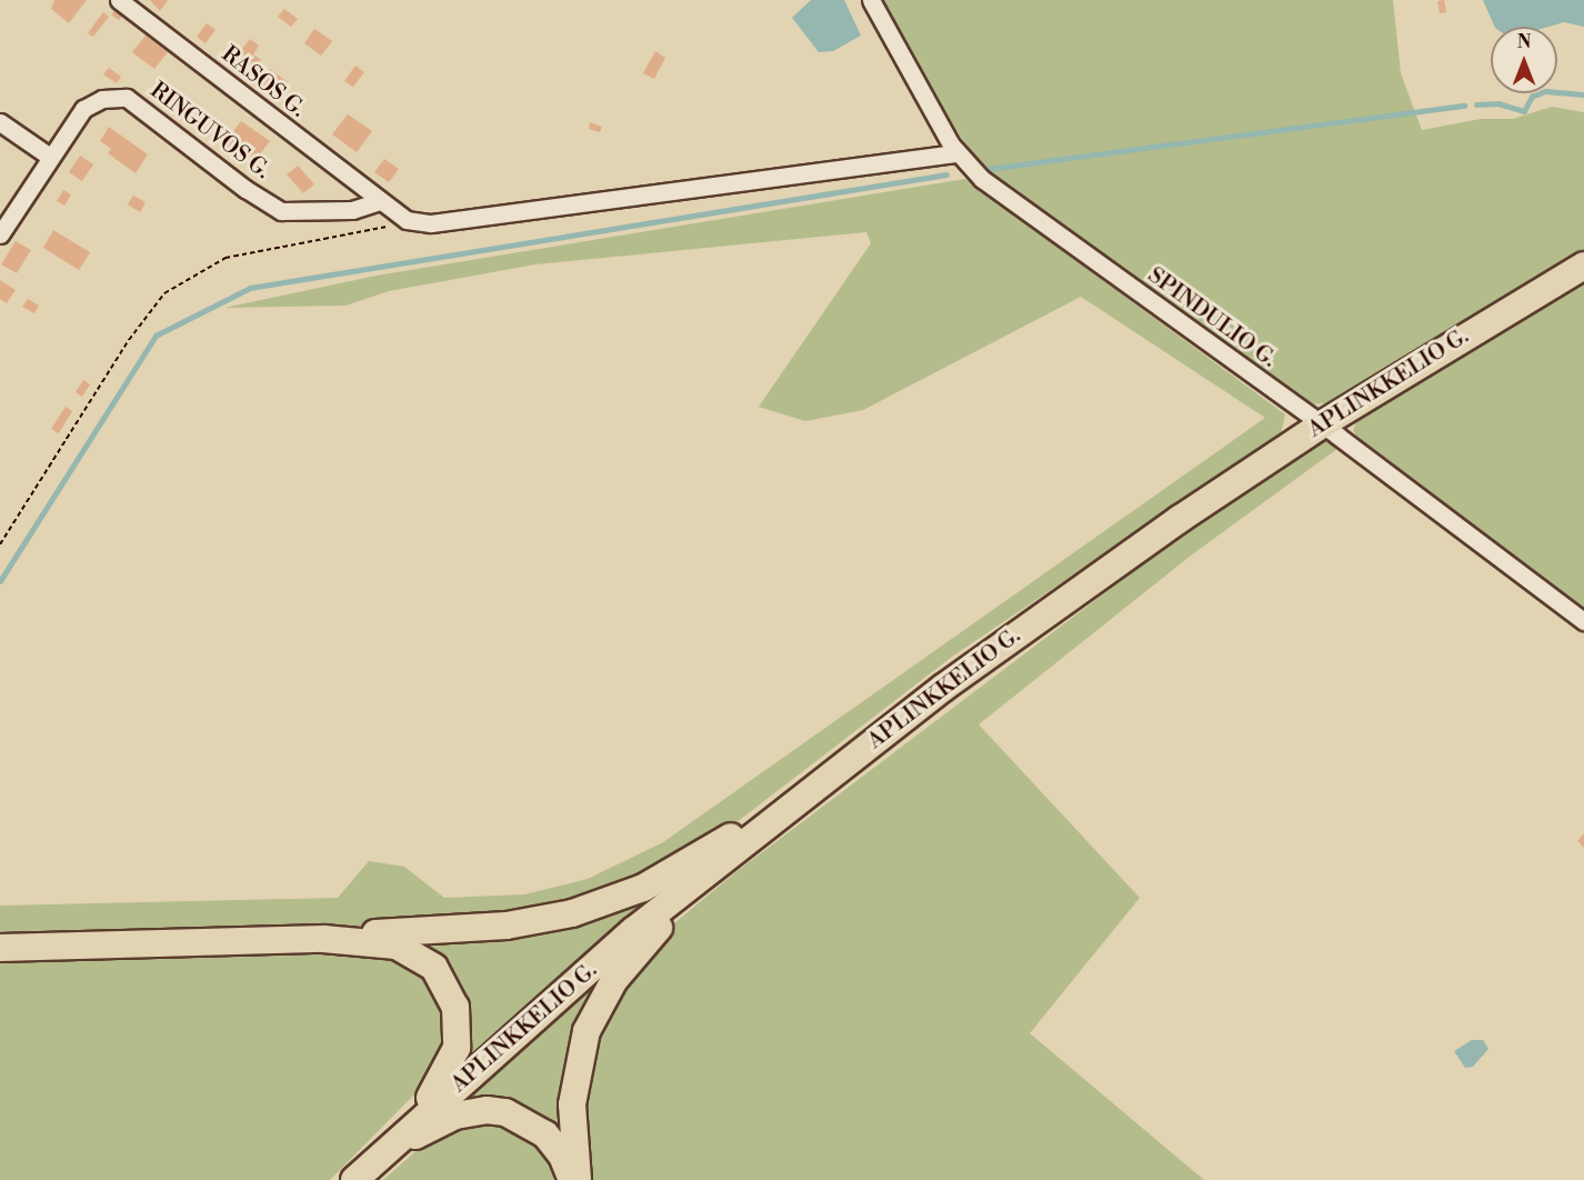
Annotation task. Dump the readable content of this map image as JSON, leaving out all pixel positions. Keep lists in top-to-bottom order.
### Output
{
  "streets": {
    "highway": ["APLINKKELIO G."],
    "street": ["RASOS G.", "RINGUVOS G.", "SPINDULIO G."]
  },
  "crossings": [
    ["RASOS G.", "RINGUVOS G."],
    ["SPINDULIO G.", "APLINKKELIO G."]
  ],
  "north": "top"
}
